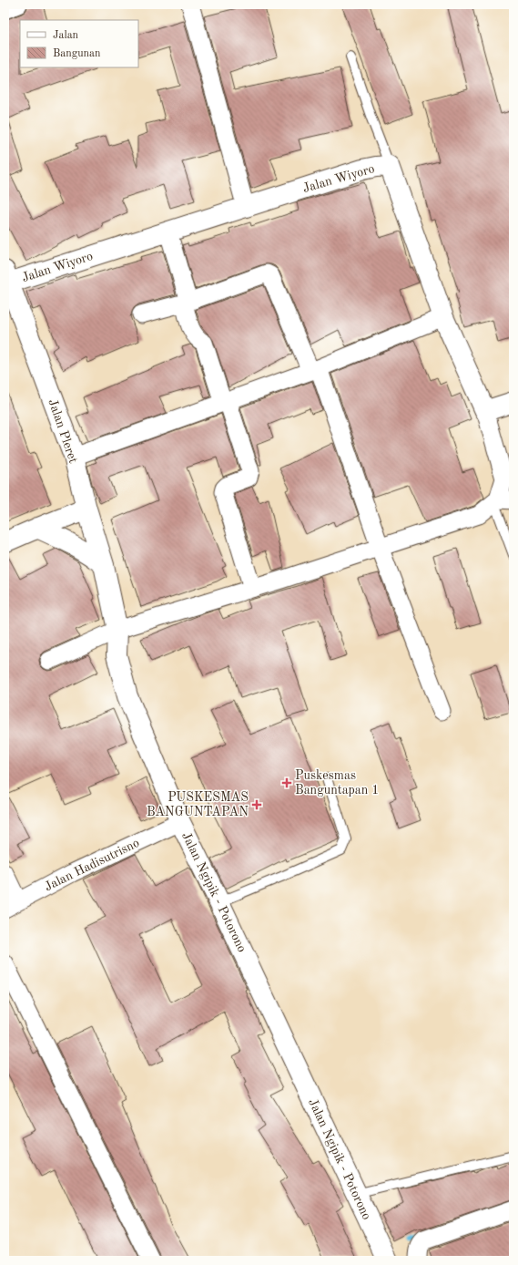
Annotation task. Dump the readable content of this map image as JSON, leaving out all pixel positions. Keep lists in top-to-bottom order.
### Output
{
  "streets": {
    "street": [
      "Jalan Wiyoro",
      "Jalan Pleret",
      "Jalan Hadisutrisno",
      "Jalan Ngipik - Potorono"
    ]
  },
  "crossings": [
    ["Jalan Wiyoro", "Jalan Pleret"],
    ["Jalan Pleret", "Jalan Ngipik - Potorono"],
    ["Jalan Hadisutrisno", "Jalan Ngipik - Potorono"]
  ],
  "places": {
    "health": ["Puskesmas Banguntapan 1", "PUSKESMAS BANGUNTAPAN"]
  },
  "legend": ["Jalan", "Bangunan"]
}
